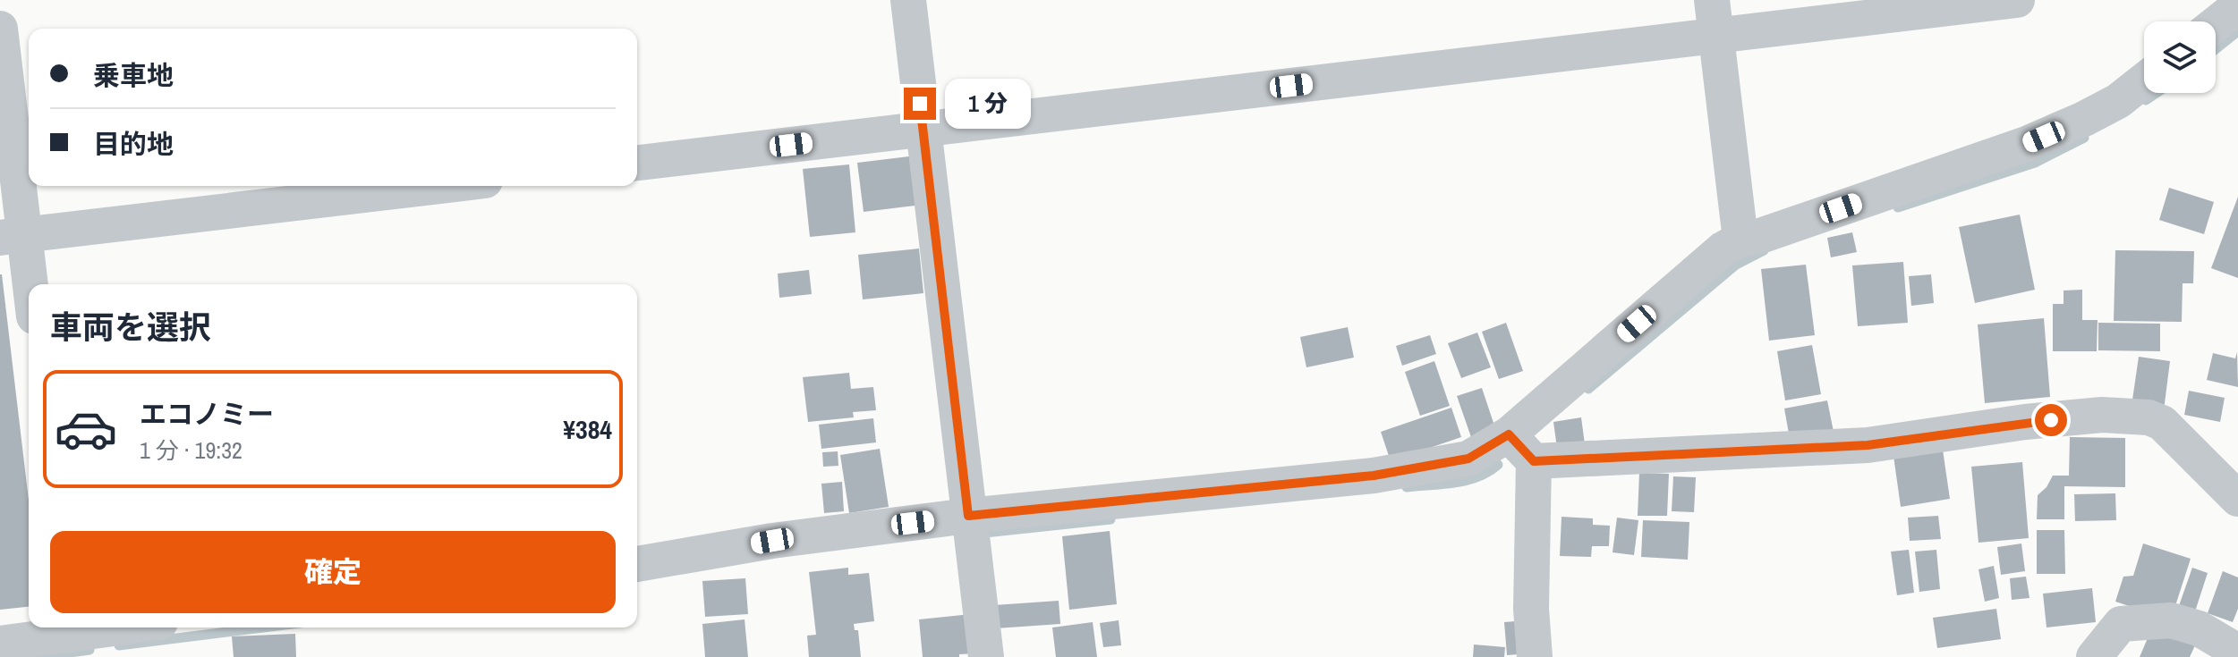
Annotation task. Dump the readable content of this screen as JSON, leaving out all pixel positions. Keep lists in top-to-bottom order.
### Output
{
  "page": {
    "banner": ["乗車地", "目的地"],
    "bubble": "1 分",
    "heading": "車両を選択",
    "list": [
      {
        "name": "エコノミー",
        "note": "1 分 · 19:32",
        "value": "¥384"
      }
    ],
    "buttons": "確定"
  }
}
